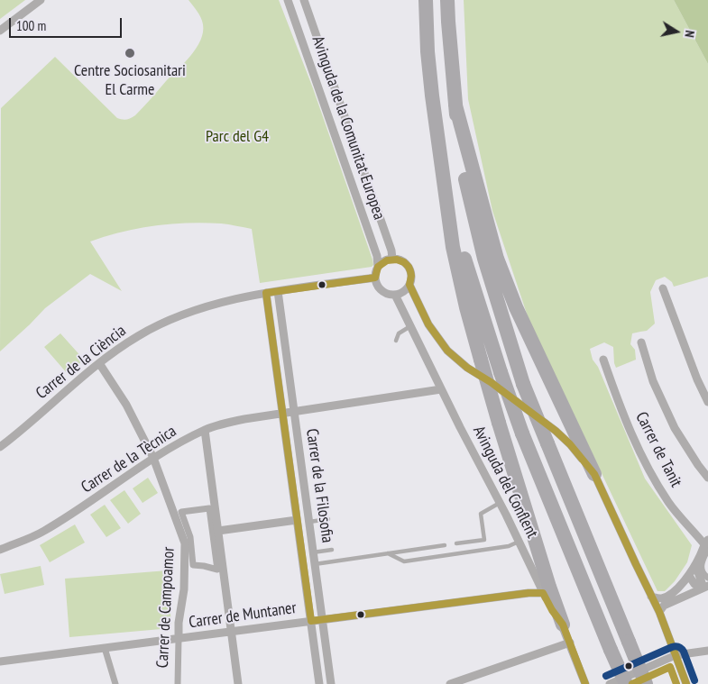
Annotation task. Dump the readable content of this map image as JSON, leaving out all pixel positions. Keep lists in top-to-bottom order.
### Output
{
  "streets": {
    "street": [
      "Avinguda de la Comunitat Europea",
      "Carrer de la Ciència",
      "Carrer de Tanit",
      "Carrer de la Tècnica",
      "Avinguda del Conflent",
      "Carrer de la Filosofia",
      "Carrer de Campoamor",
      "Carrer de Muntaner"
    ]
  },
  "crossings": [
    ["Avinguda de la Comunitat Europea", "Carrer de la Ciència"],
    ["Avinguda de la Comunitat Europea", "Avinguda del Conflent"],
    ["Carrer de la Ciència", "Avinguda del Conflent"],
    ["Carrer de la Ciència", "Carrer de la Filosofia"],
    ["Carrer de la Ciència", "Carrer de Campoamor"],
    ["Carrer de la Tècnica", "Avinguda del Conflent"],
    ["Carrer de la Tècnica", "Carrer de la Filosofia"],
    ["Carrer de la Tècnica", "Carrer de Campoamor"],
    ["Avinguda del Conflent", "Carrer de Muntaner"],
    ["Carrer de la Filosofia", "Carrer de Muntaner"],
    ["Carrer de Campoamor", "Carrer de Muntaner"]
  ],
  "parks": ["Parc del G4"],
  "places": ["Centre Sociosanitari El Carme"],
  "scale_bar": "100 m",
  "north": "right"
}
